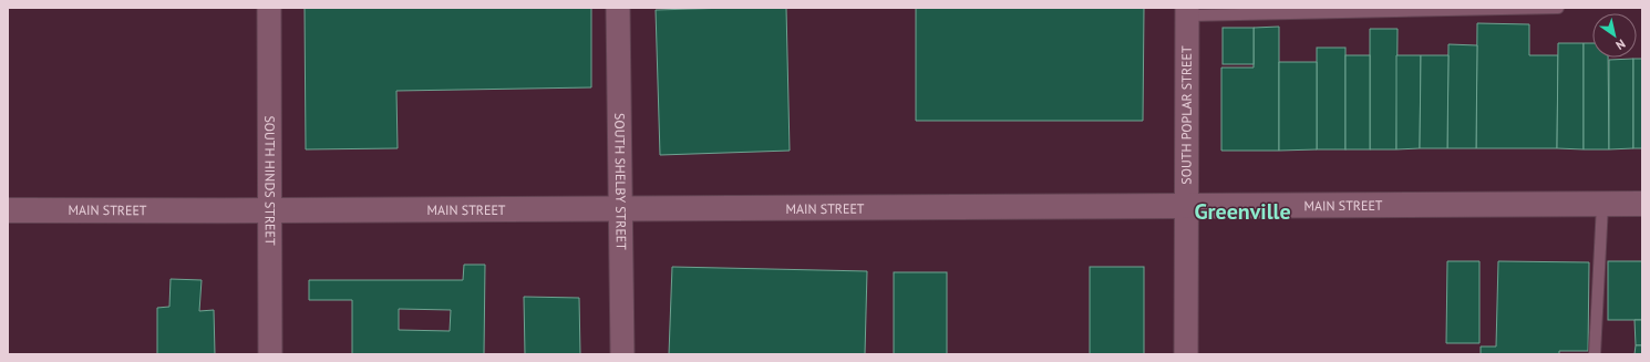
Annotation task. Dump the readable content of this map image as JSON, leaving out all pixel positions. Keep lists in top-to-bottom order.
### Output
{
  "streets": {
    "street": [
      "SOUTH POPLAR STREET",
      "SOUTH HINDS STREET",
      "SOUTH SHELBY STREET",
      "MAIN STREET"
    ]
  },
  "crossings": [
    ["SOUTH POPLAR STREET", "MAIN STREET"],
    ["SOUTH HINDS STREET", "MAIN STREET"],
    ["SOUTH SHELBY STREET", "MAIN STREET"]
  ],
  "districts": ["Greenville"],
  "north": "bottom right"
}
